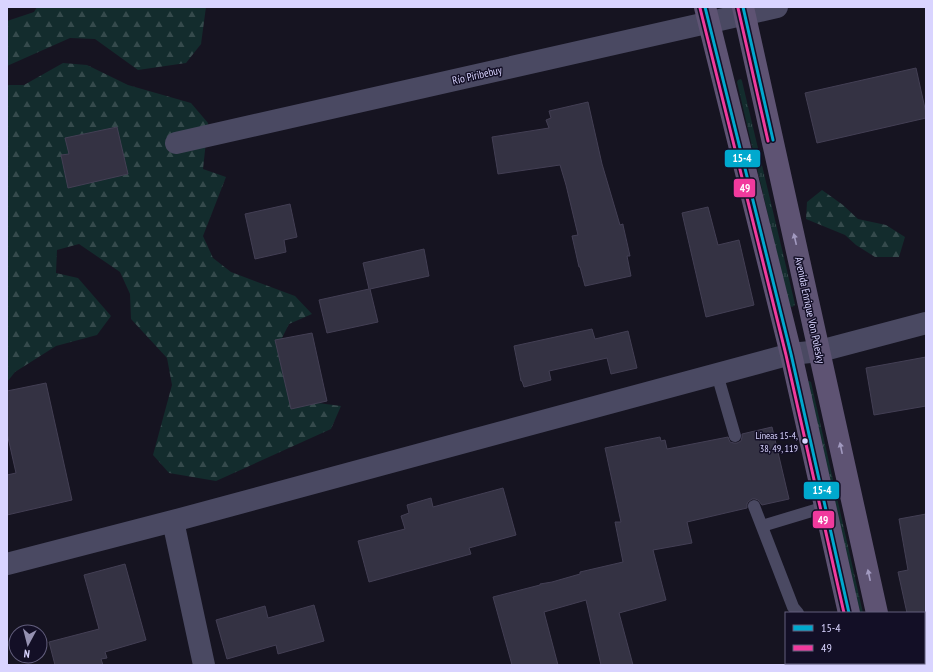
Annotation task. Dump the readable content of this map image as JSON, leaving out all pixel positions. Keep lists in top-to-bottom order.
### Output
{
  "streets": {
    "main road": ["Avenida Enrique Von Polesky"],
    "street": ["Río Piribebuy"]
  },
  "crossings": [
    ["Río Piribebuy", "Avenida Enrique Von Polesky"]
  ],
  "places": ["Líneas 15-4, 38, 49, 119"],
  "lines": ["transit line 15-4", "transit line 49"],
  "legend": ["15-4", "49"],
  "north": "bottom"
}
